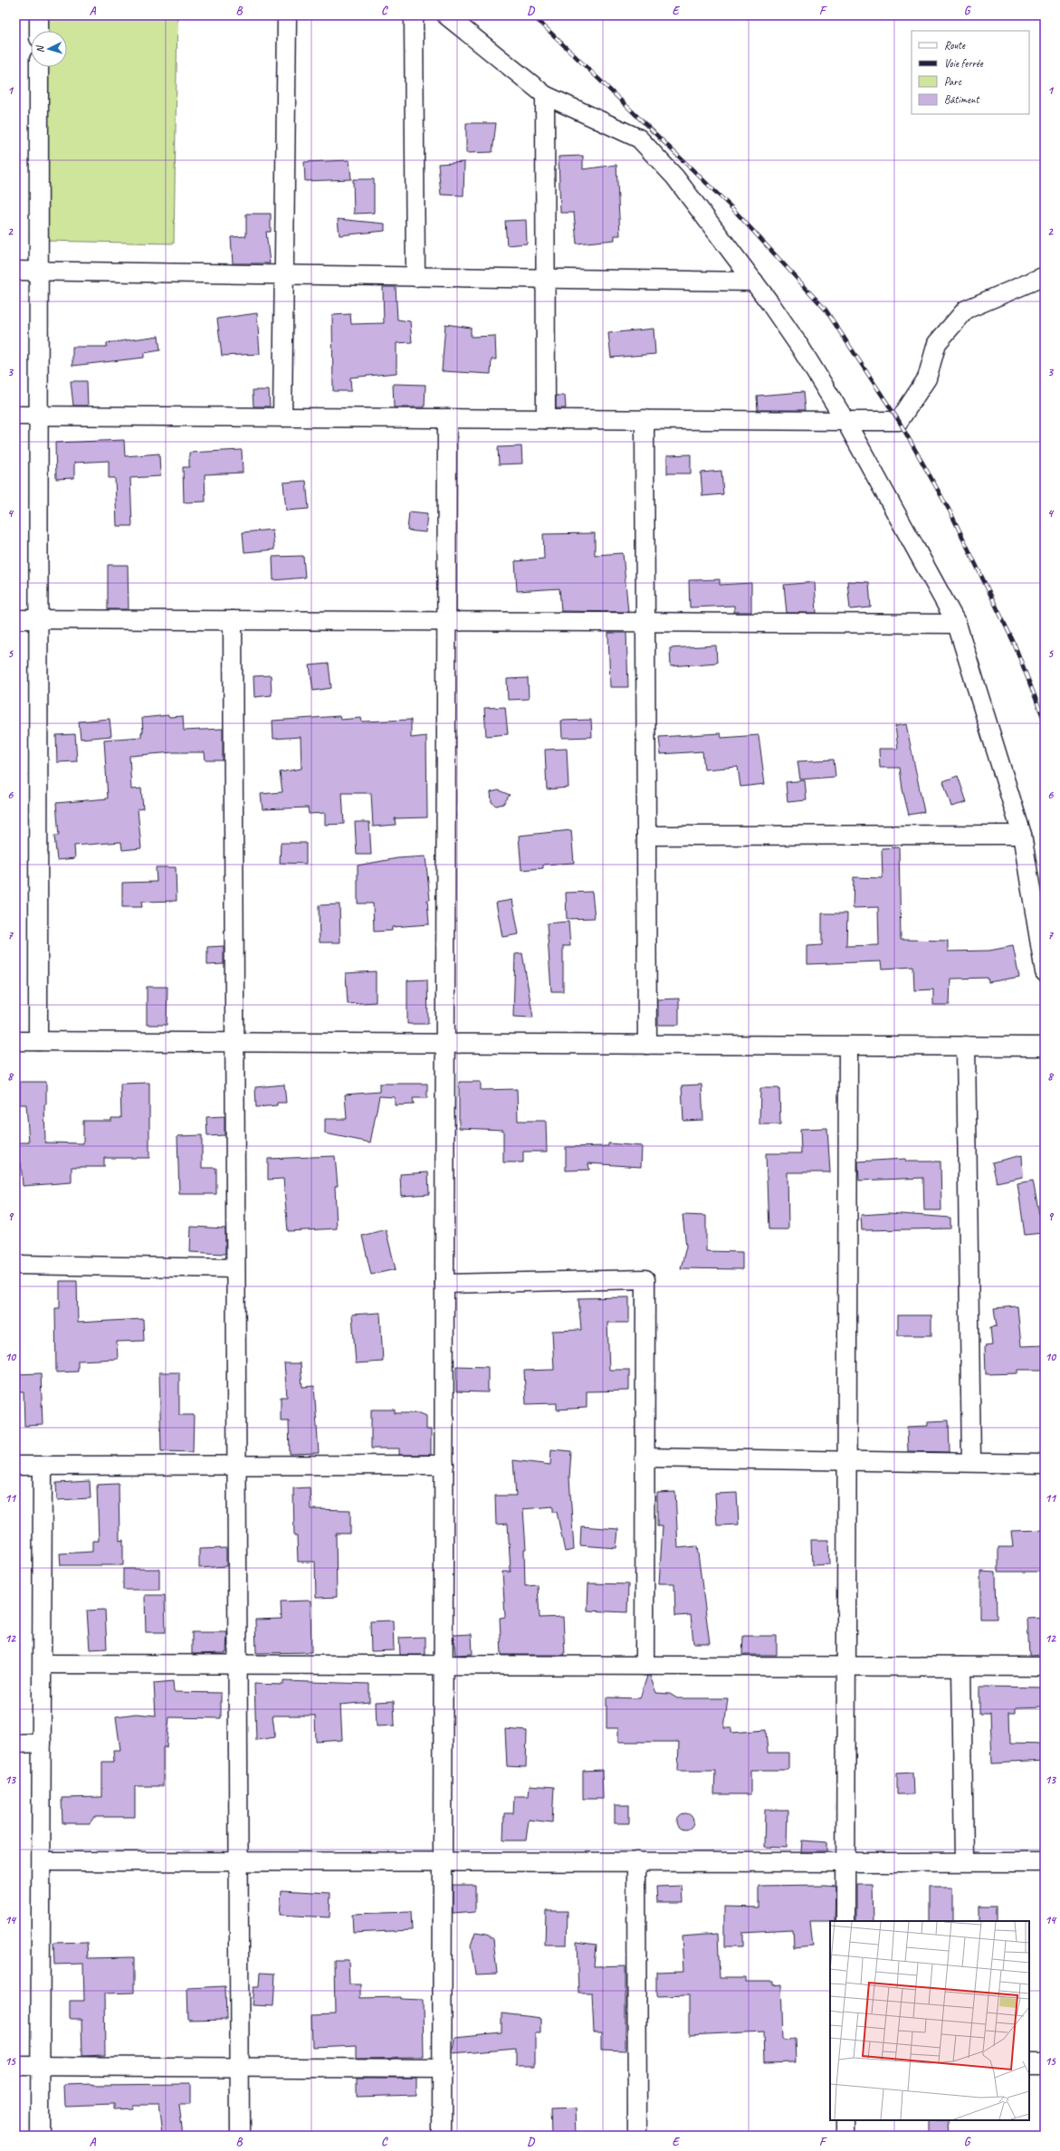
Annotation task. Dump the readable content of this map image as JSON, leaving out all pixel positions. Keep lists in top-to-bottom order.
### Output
{
  "legend": [
    "Route",
    "Voie ferrée",
    "Parc",
    "Bâtiment"
  ],
  "north": "left",
  "grid": {
    "columns": [
      "A",
      "B",
      "C",
      "D",
      "E",
      "F",
      "G"
    ],
    "rows": [
      "1",
      "2",
      "3",
      "4",
      "5",
      "6",
      "7",
      "8",
      "9",
      "10",
      "11",
      "12",
      "13",
      "14",
      "15"
    ]
  }
}
